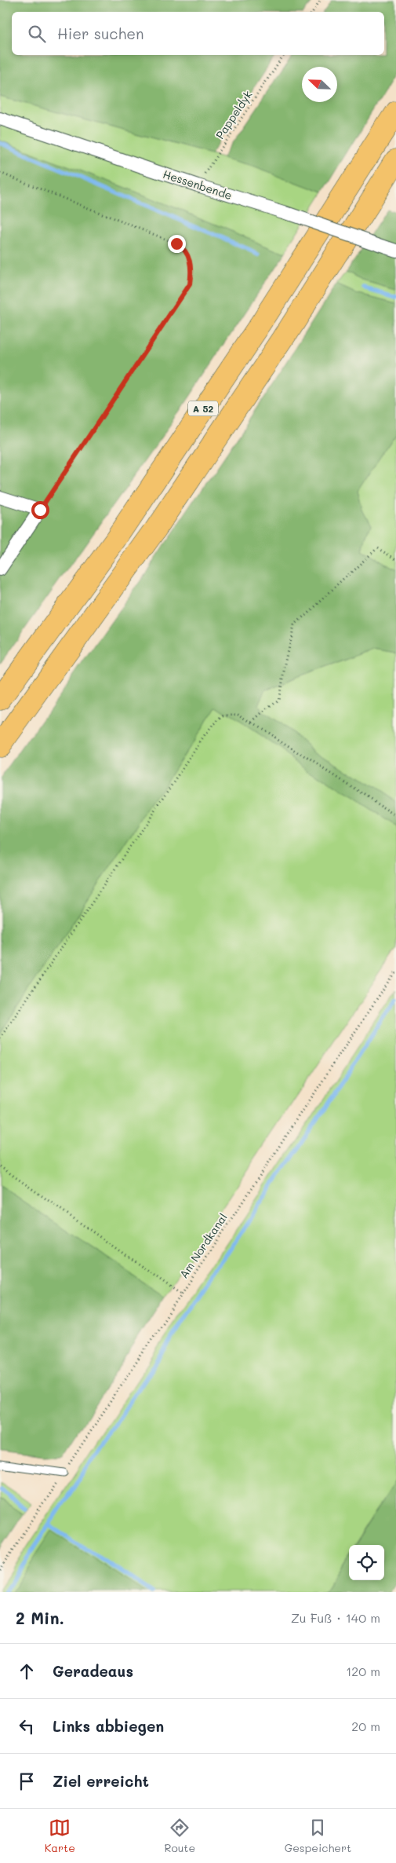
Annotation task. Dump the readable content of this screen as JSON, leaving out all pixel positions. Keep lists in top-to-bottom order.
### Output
{
  "streets": {
    "highway": ["A 52"],
    "street": ["Hessenbende"],
    "path": ["Pappeldyk", "Am Nordkanal"]
  },
  "crossings": [
    ["Pappeldyk", "Hessenbende"]
  ],
  "north": "top left",
  "page": {
    "search": "Hier suchen",
    "heading": ["2 Min.", "Zu Fuß · 140 m"],
    "list": [
      ["Geradeaus", "120 m"],
      ["Links abbiegen", "20 m"],
      "Ziel erreicht"
    ],
    "nav": ["Karte", "Route", "Gespeichert"]
  }
}
